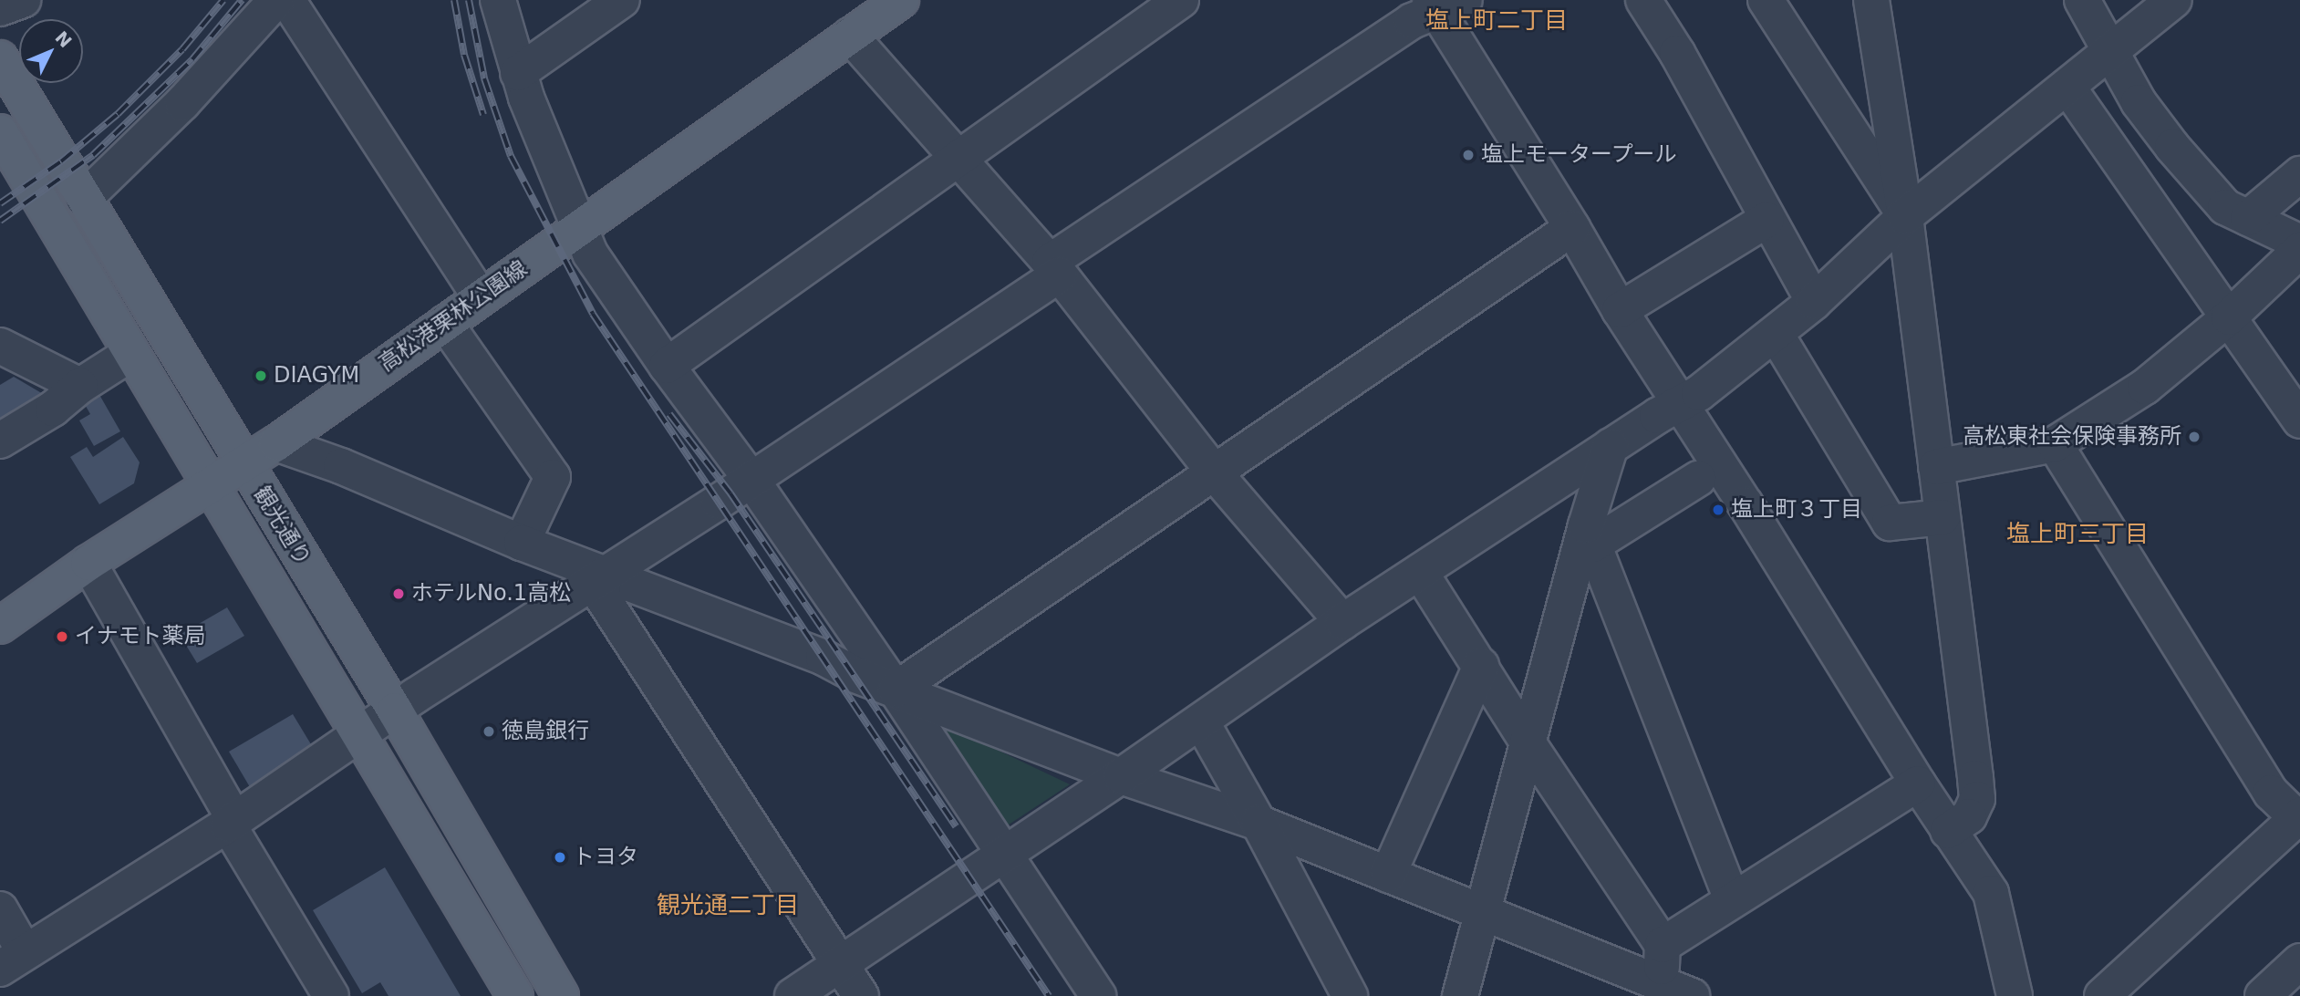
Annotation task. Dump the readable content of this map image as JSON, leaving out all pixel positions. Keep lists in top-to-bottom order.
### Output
{
  "streets": {
    "main road": ["高松港栗林公園線", "観光通り"]
  },
  "crossings": [
    ["高松港栗林公園線", "観光通り"]
  ],
  "districts": ["塩上町二丁目", "塩上町三丁目", "観光通二丁目"],
  "places": [
    "塩上モータープール",
    "DIAGYM",
    "高松東社会保険事務所",
    "塩上町３丁目",
    "ホテルNo.1高松",
    "イナモト薬局",
    "徳島銀行",
    "トヨタ"
  ],
  "north": "top right"
}
